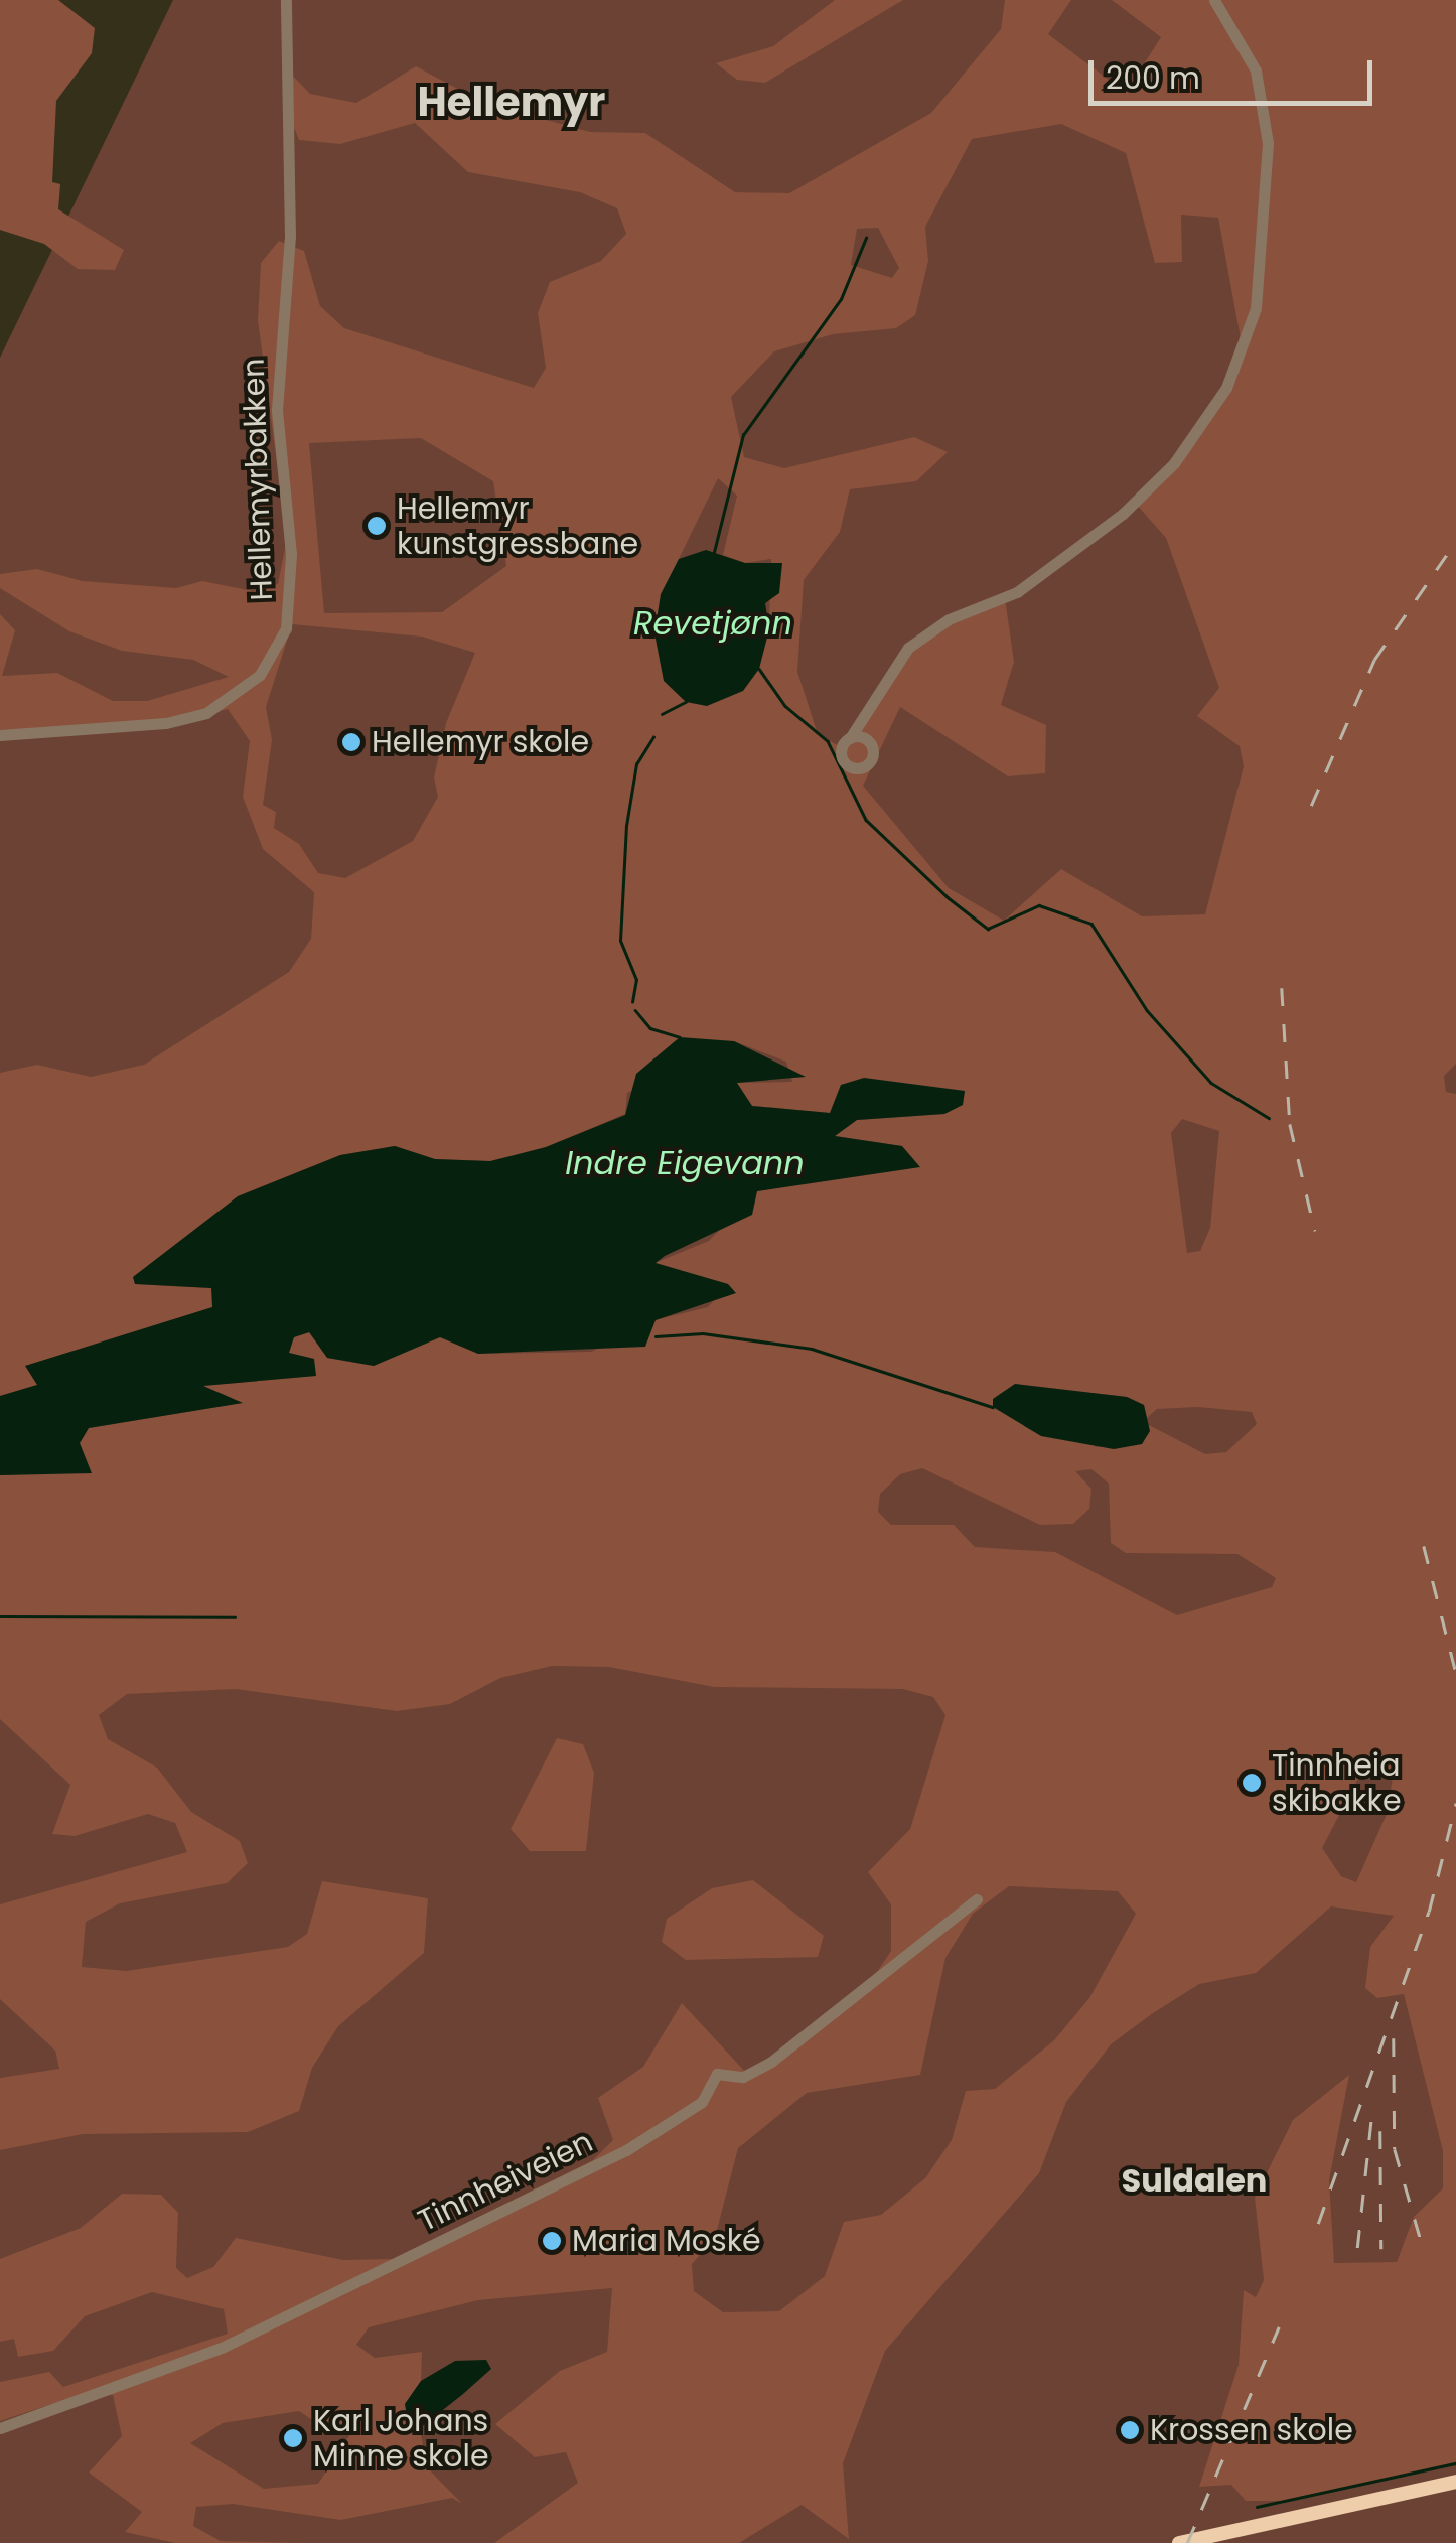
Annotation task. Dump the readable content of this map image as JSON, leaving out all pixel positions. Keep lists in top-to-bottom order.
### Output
{
  "streets": {
    "street": ["Hellemyrbakken", "Tinnheiveien"]
  },
  "districts": ["Hellemyr", "Suldalen"],
  "water": ["Revetjønn", "Indre Eigevann"],
  "places": [
    "Hellemyr kunstgressbane",
    "Hellemyr skole",
    "Tinnheia skibakke",
    "Maria Moské",
    "Krossen skole",
    "Karl Johans Minne skole"
  ],
  "scale_bar": "200 m"
}
